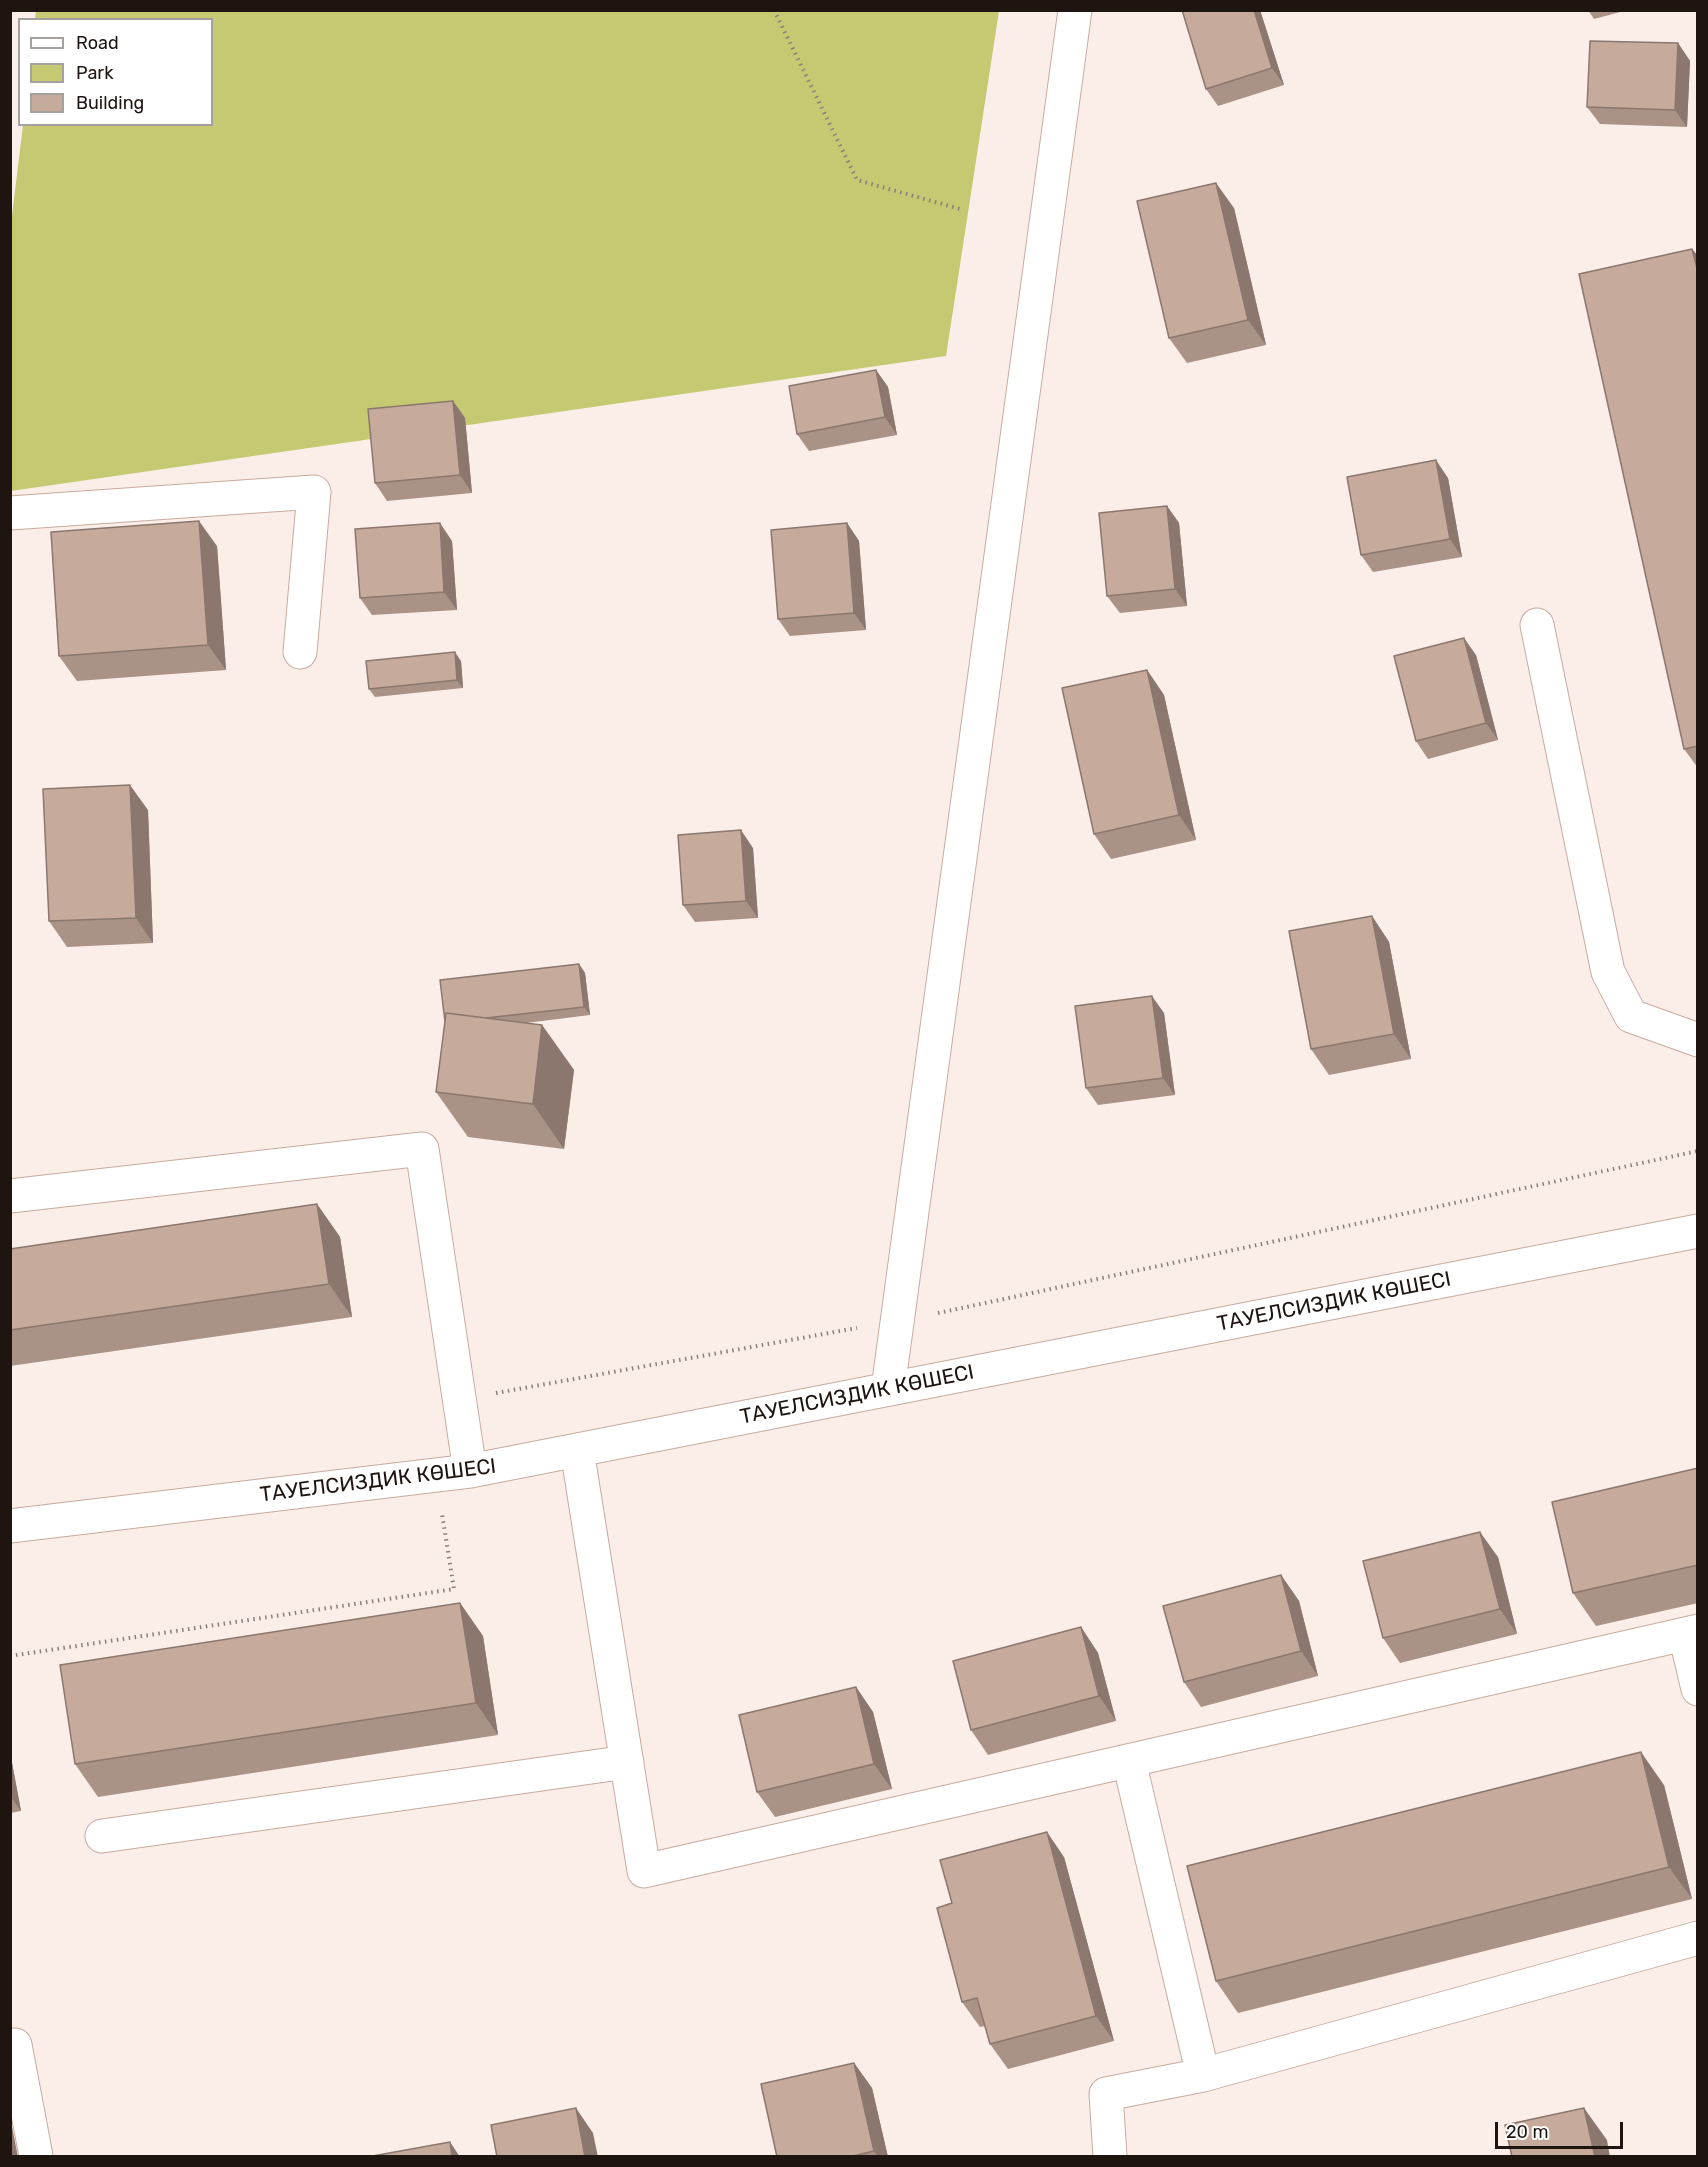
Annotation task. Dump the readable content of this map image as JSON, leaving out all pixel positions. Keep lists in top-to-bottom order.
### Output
{
  "streets": {
    "street": ["ТАУЕЛСИЗДИК КӨШЕСІ"]
  },
  "legend": ["Road", "Park", "Building"],
  "scale_bar": "20 m"
}
